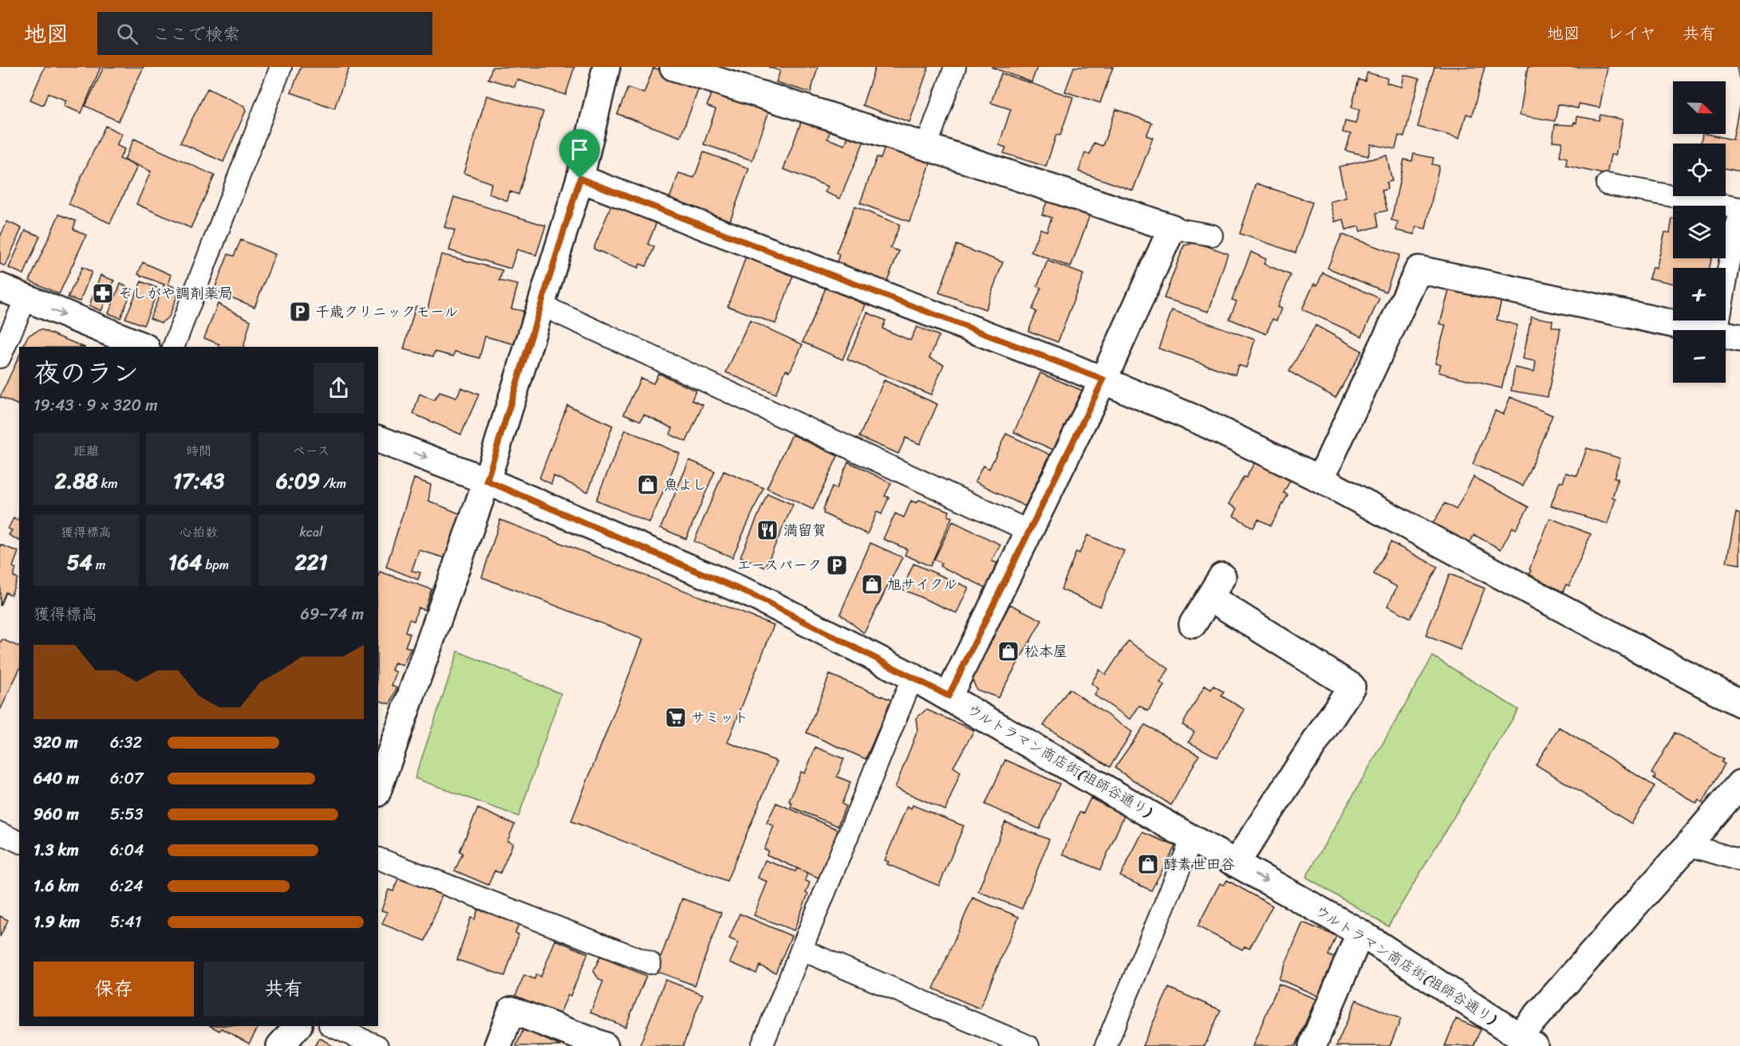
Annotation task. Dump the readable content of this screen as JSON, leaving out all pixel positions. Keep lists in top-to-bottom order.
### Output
{
  "streets": {
    "street": ["ウルトラマン商店街(祖師谷通り)"]
  },
  "places": {
    "pharmacy": ["そしがや調剤薬局"],
    "parking": ["千歳クリニックモール", "エースパーク"],
    "shop": [
      "魚よし",
      "旭サイクル",
      "松本屋",
      "酵素世田谷"
    ],
    "restaurant": ["満留賀"],
    "supermarket": ["サミット"]
  },
  "north": "bottom right",
  "page": {
    "header": "地図",
    "search": "ここで検索",
    "nav": ["地図", "レイヤ", "共有"],
    "map_buttons": ["+", "−"],
    "heading": ["夜のラン", "19:43 · 9 × 320 m"],
    "stats": [
      ["距離", "2.88 km"],
      ["時間", "17:43"],
      ["ペース", "6:09 /km"],
      ["獲得標高", "54 m"],
      ["心拍数", "164 bpm"],
      ["kcal", "221"]
    ],
    "chart": ["獲得標高", "69–74 m"],
    "list": [
      {
        "name": "320 m",
        "note": "6:32"
      },
      {
        "name": "640 m",
        "note": "6:07"
      },
      {
        "name": "960 m",
        "note": "5:53"
      },
      {
        "name": "1.3 km",
        "note": "6:04"
      },
      {
        "name": "1.6 km",
        "note": "6:24"
      },
      {
        "name": "1.9 km",
        "note": "5:41"
      }
    ],
    "buttons": ["保存", "共有"]
  }
}
